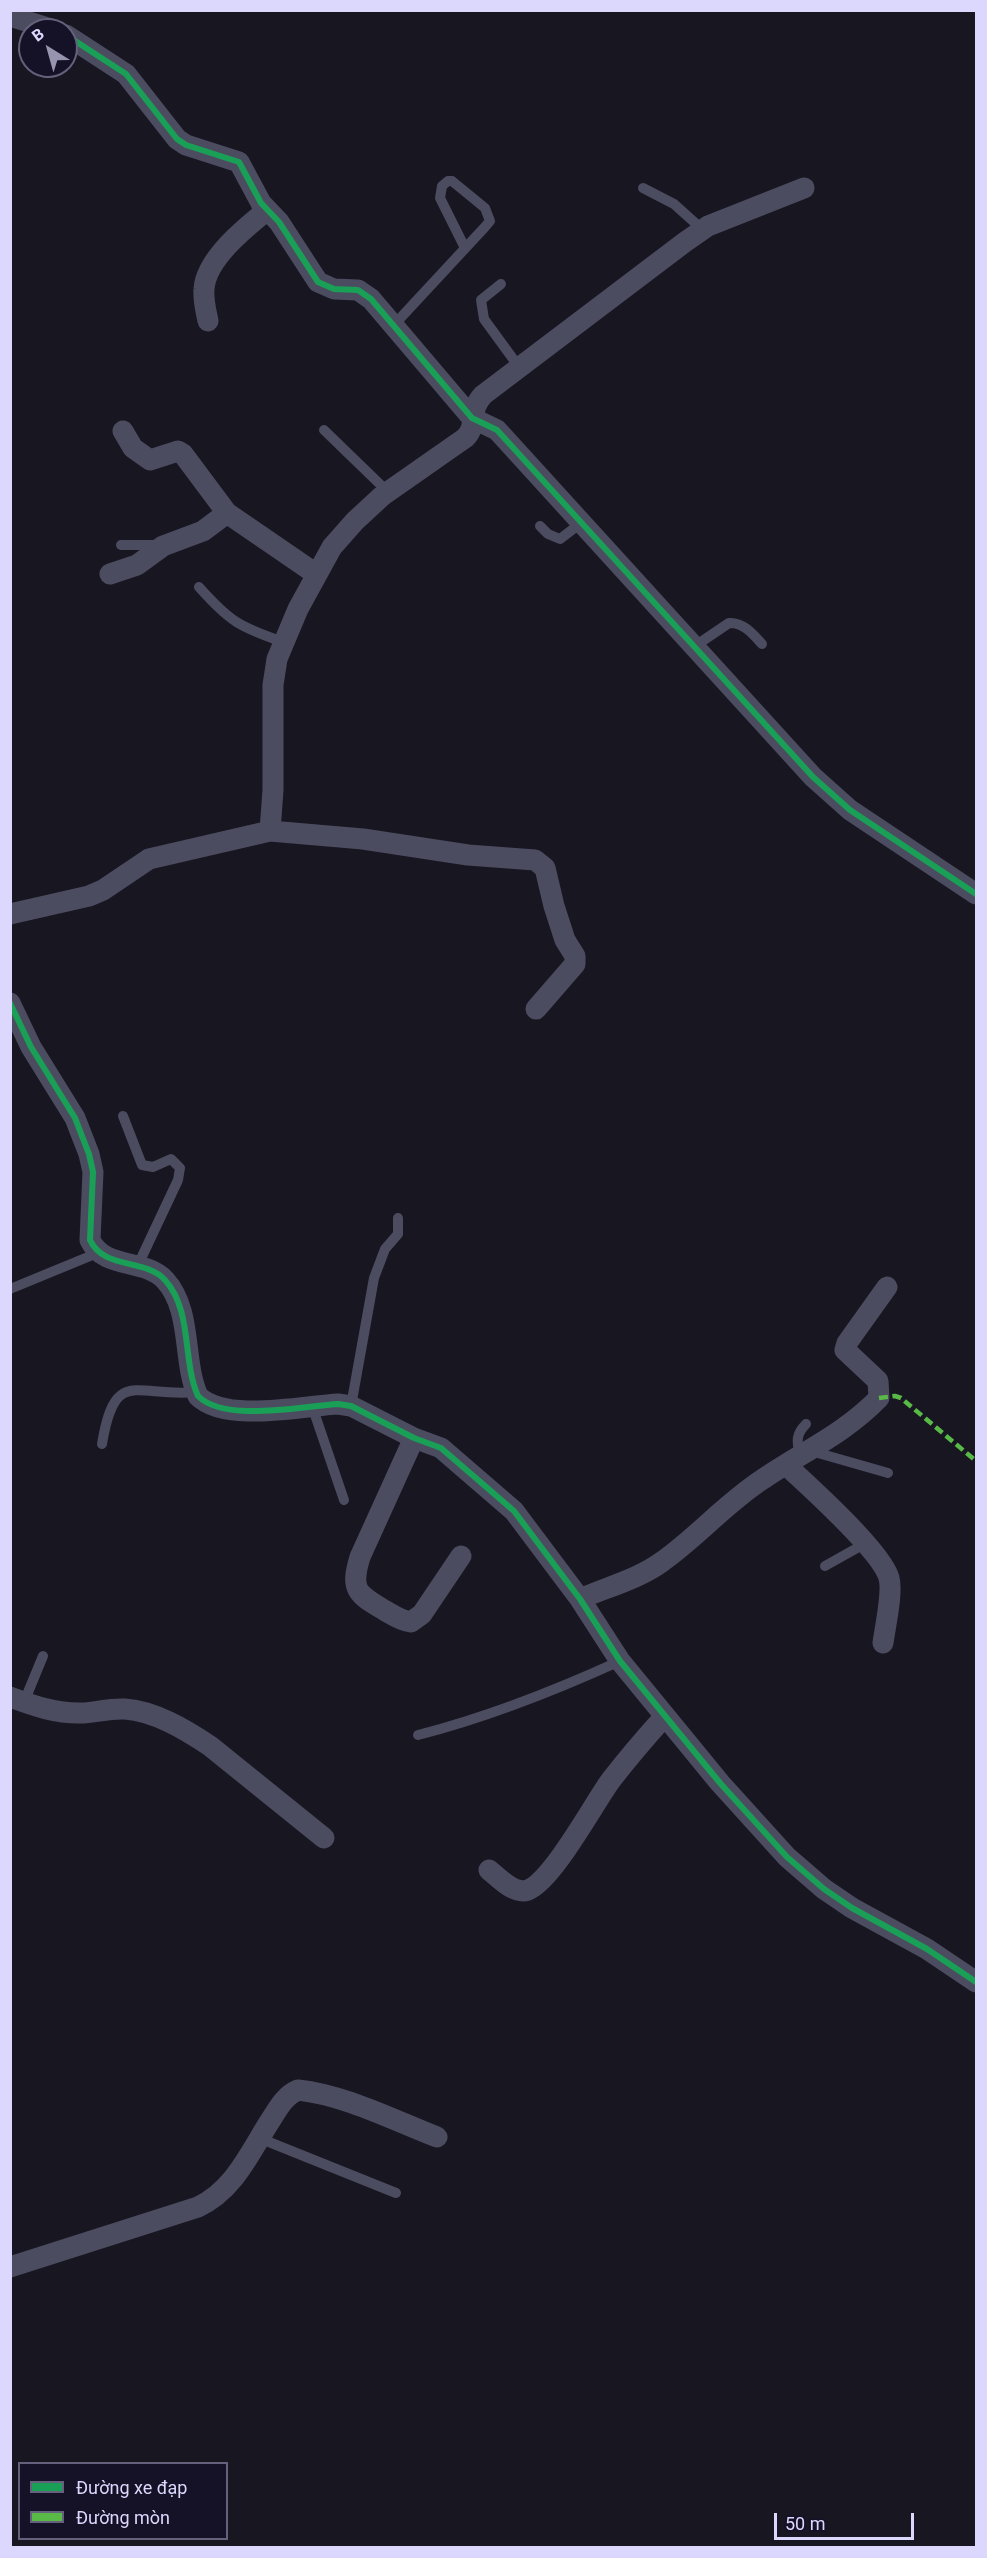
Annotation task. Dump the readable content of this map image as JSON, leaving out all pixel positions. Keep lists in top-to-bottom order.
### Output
{
  "legend": ["Đường xe đạp", "Đường mòn"],
  "scale_bar": "50 m",
  "north": "top left"
}
